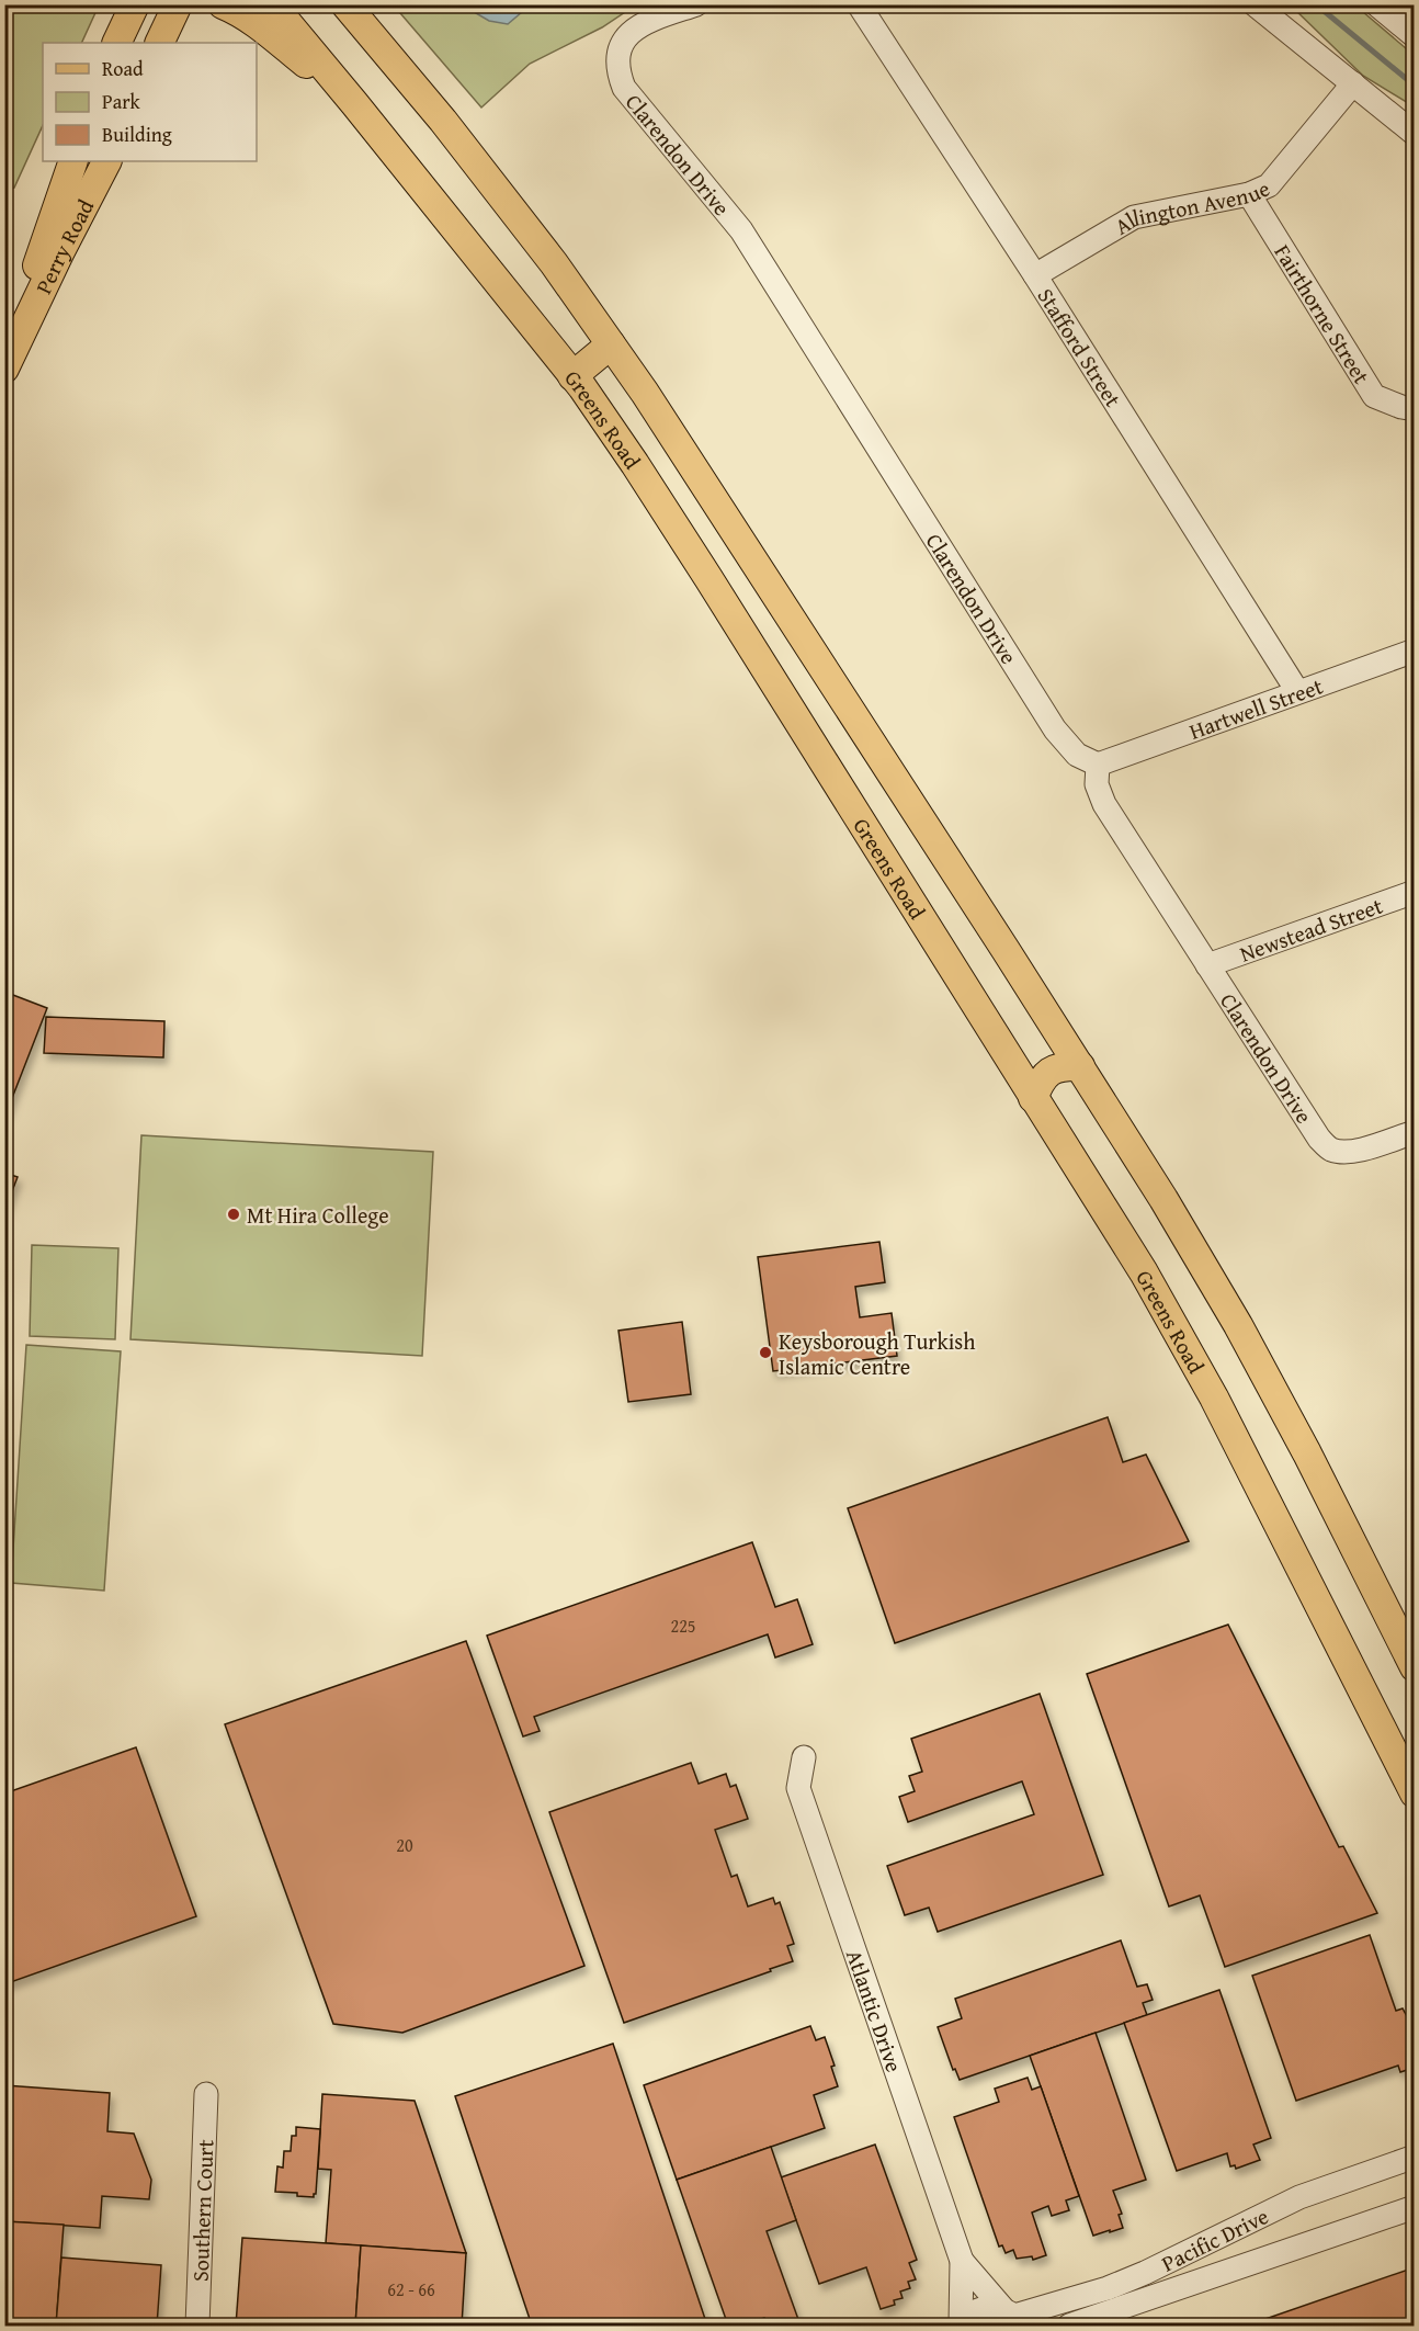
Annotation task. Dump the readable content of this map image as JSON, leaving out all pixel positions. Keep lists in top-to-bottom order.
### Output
{
  "streets": {
    "main road": ["Perry Road", "Greens Road"],
    "street": [
      "Clarendon Drive",
      "Allington Avenue",
      "Fairthorne Street",
      "Stafford Street",
      "Hartwell Street",
      "Newstead Street",
      "Atlantic Drive",
      "Southern Court",
      "Pacific Drive"
    ]
  },
  "crossings": [
    ["Clarendon Drive", "Hartwell Street"],
    ["Clarendon Drive", "Newstead Street"],
    ["Allington Avenue", "Fairthorne Street"],
    ["Allington Avenue", "Stafford Street"],
    ["Stafford Street", "Hartwell Street"],
    ["Atlantic Drive", "Pacific Drive"]
  ],
  "places": ["Mt Hira College", "Keysborough Turkish Islamic Centre"],
  "house_numbers": ["225", "20", "62 - 66"],
  "legend": ["Road", "Park", "Building"]
}
